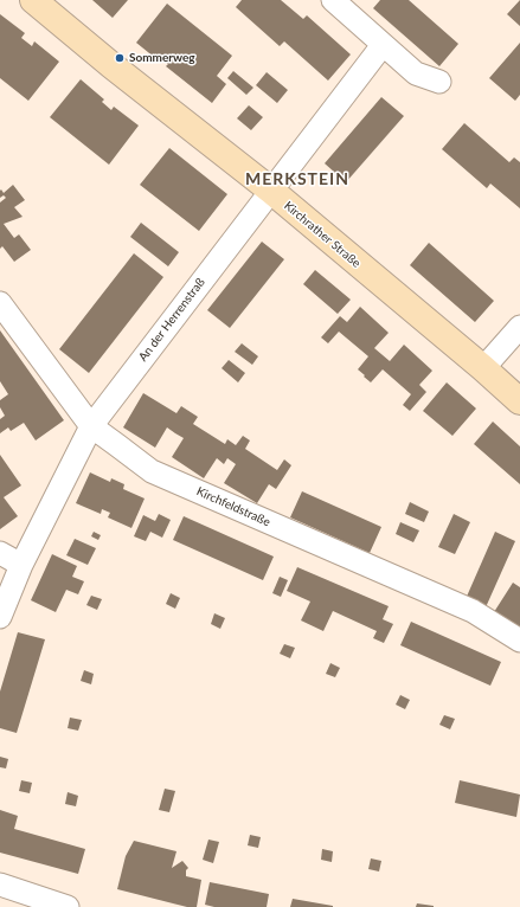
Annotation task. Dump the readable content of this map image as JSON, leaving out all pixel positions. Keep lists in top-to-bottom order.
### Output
{
  "streets": {
    "main road": ["Kirchrather Straße"],
    "street": ["An der Herrenstraß", "Kirchfeldstraße"]
  },
  "crossings": [
    ["Kirchrather Straße", "An der Herrenstraß"],
    ["An der Herrenstraß", "Kirchfeldstraße"]
  ],
  "districts": ["MERKSTEIN"],
  "places": ["Sommerweg"]
}
